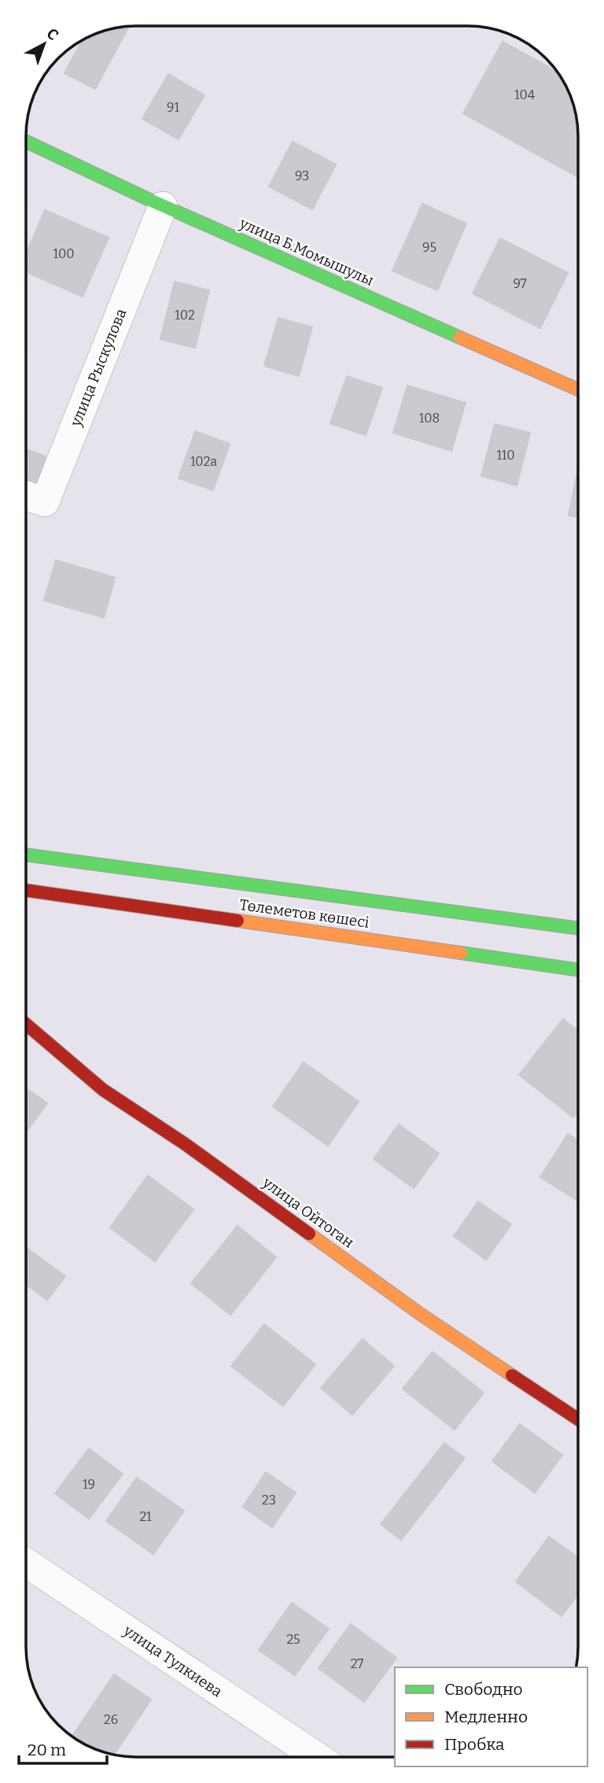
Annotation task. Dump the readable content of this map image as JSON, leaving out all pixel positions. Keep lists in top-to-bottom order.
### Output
{
  "streets": {
    "street": [
      "улица Б.Момышулы",
      "улица Рыскулова",
      "Төлеметов көшесі",
      "улица Ойтоган",
      "улица Тулкиева"
    ]
  },
  "crossings": [
    ["улица Б.Момышулы", "улица Рыскулова"]
  ],
  "house_numbers": [
    "104",
    "91",
    "93",
    "95",
    "100",
    "97",
    "102",
    "108",
    "110",
    "102а",
    "19",
    "23",
    "21",
    "25",
    "27",
    "26"
  ],
  "legend": ["Свободно", "Медленно", "Пробка"],
  "scale_bar": "20 m",
  "north": "top right"
}
